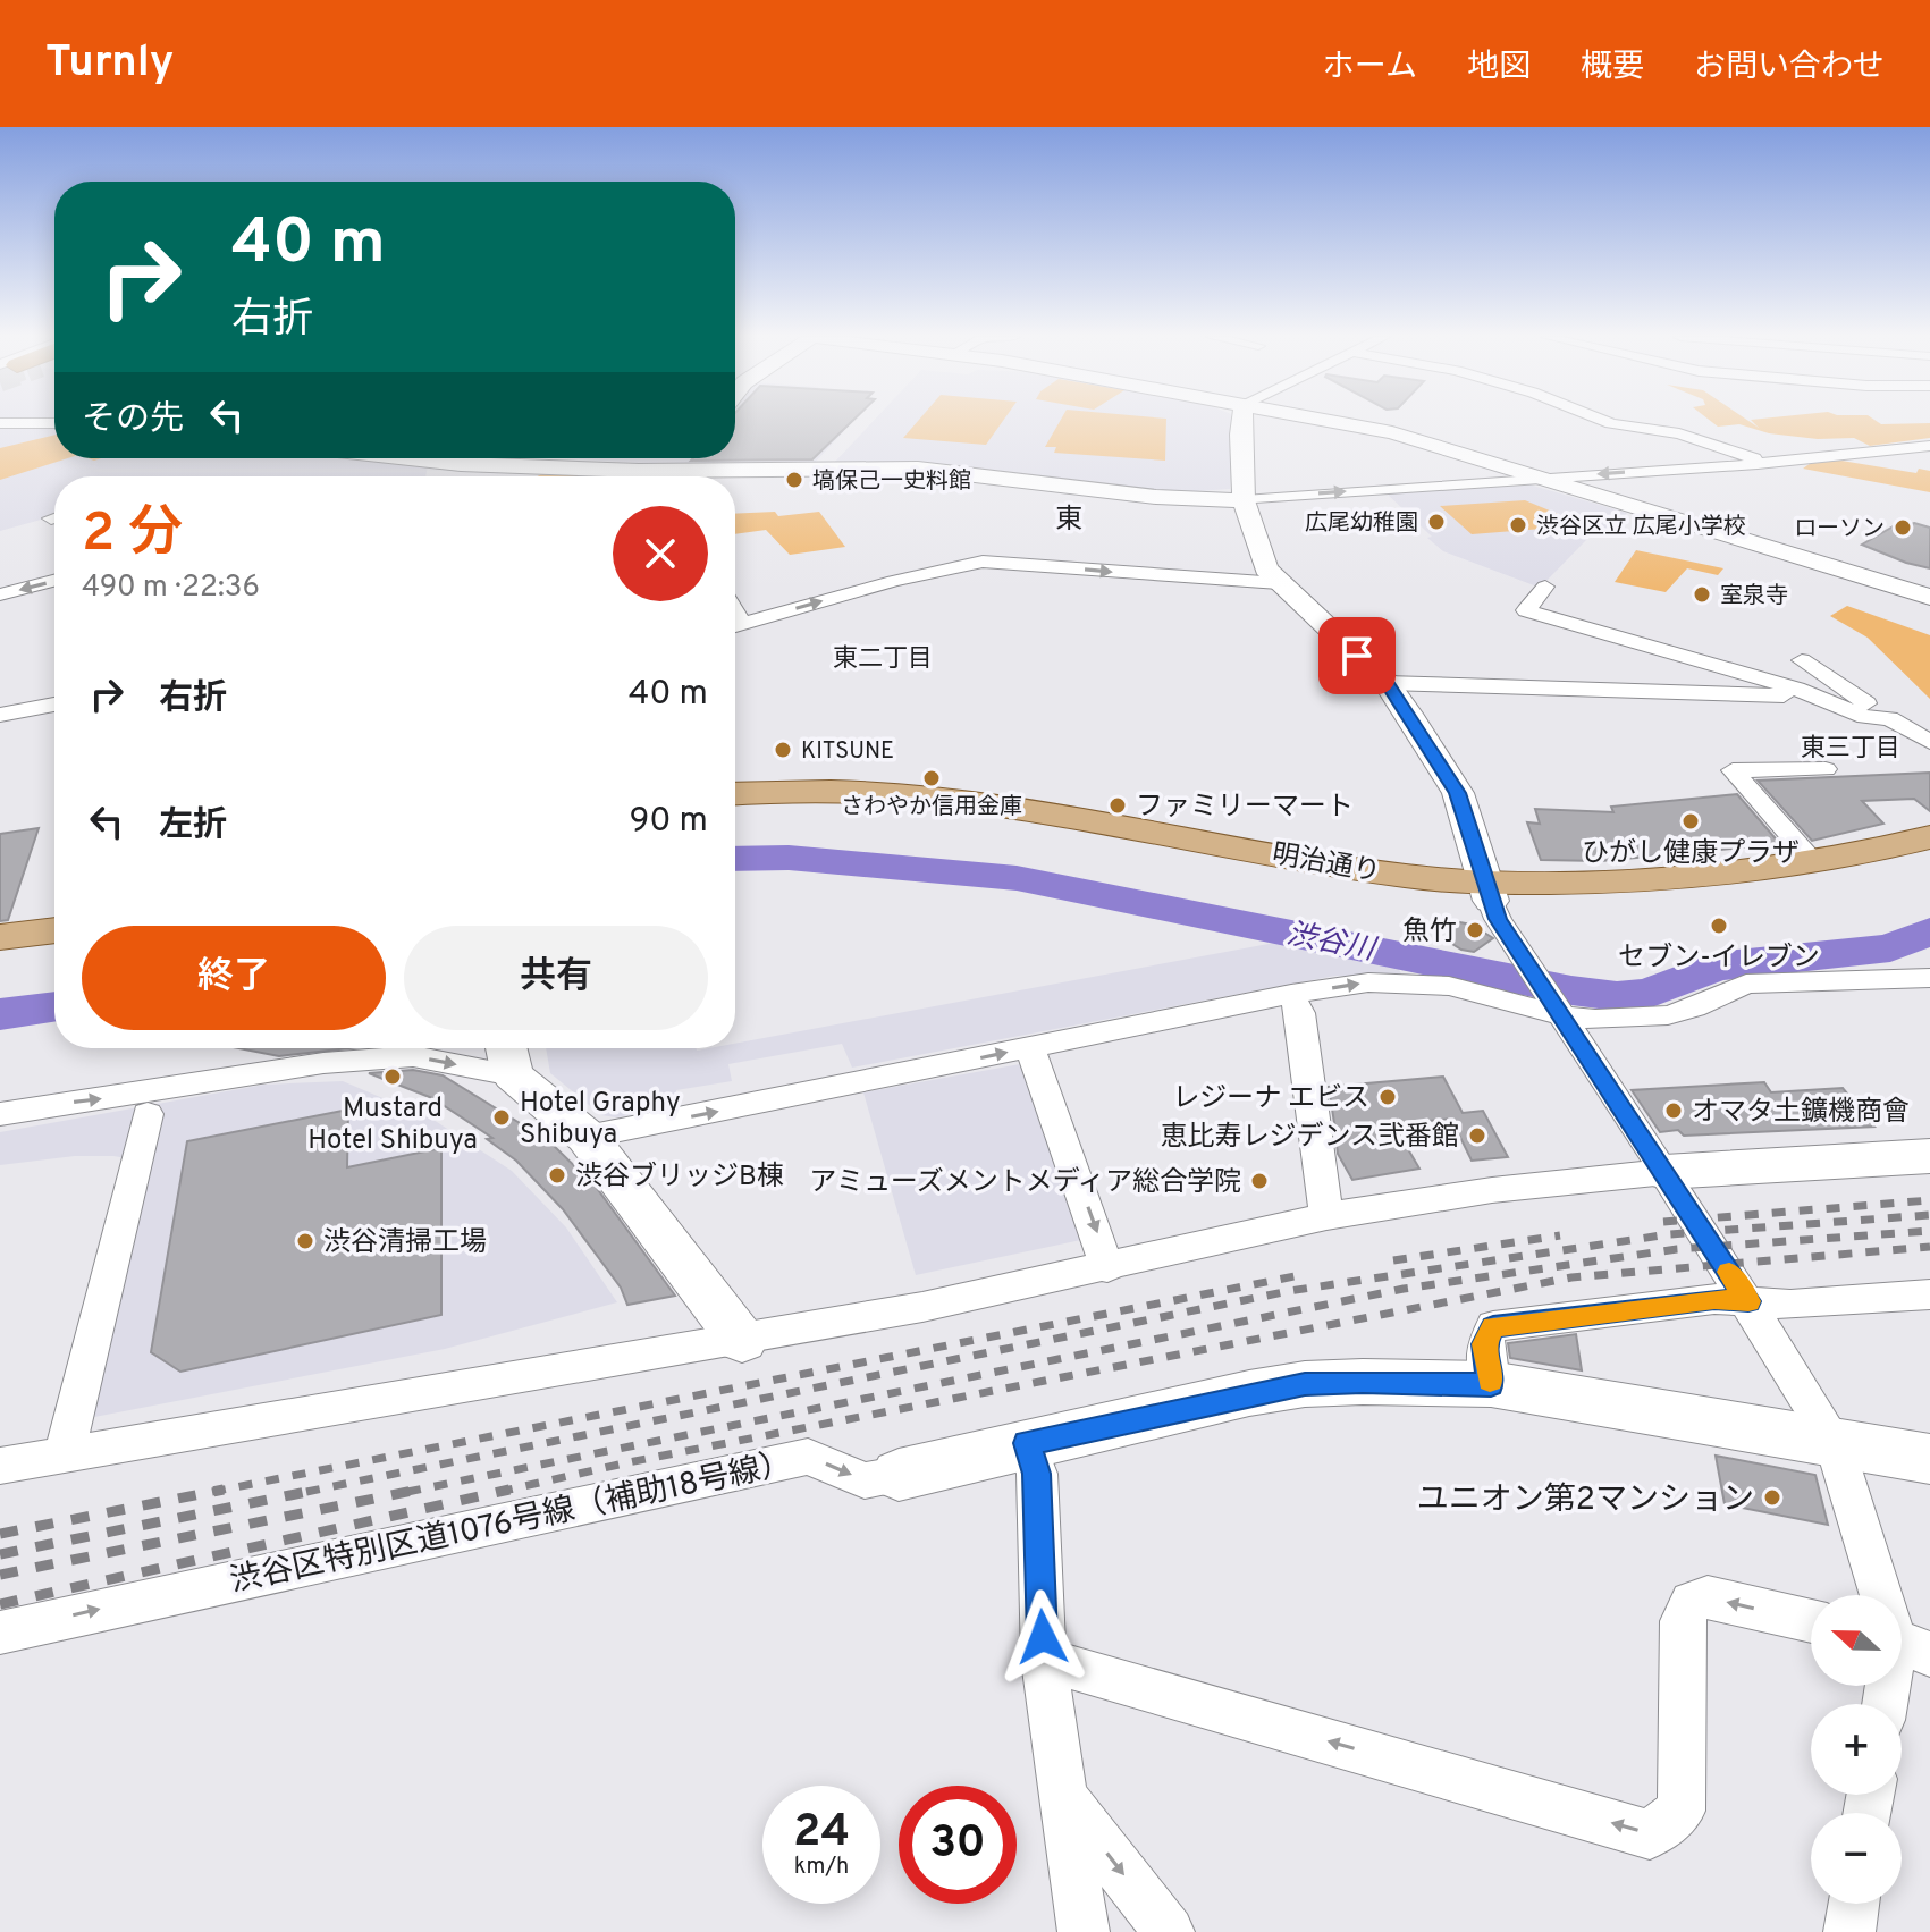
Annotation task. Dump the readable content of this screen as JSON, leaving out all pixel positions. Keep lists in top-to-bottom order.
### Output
{
  "streets": {
    "main road": ["明治通り"],
    "street": ["渋谷区特別区道1076号線（補助18号線）"]
  },
  "districts": ["東", "東二丁目", "東三丁目"],
  "water": ["渋谷川"],
  "places": [
    "塙保己一史料館",
    "広尾幼稚園",
    "渋谷区立 広尾小学校",
    "ローソン",
    "室泉寺",
    "KITSUNE",
    "さわやか信用金庫",
    "ファミリーマート",
    "ひがし健康プラザ",
    "セブン-イレブン",
    "魚竹",
    "Mustard Hotel Shibuya",
    "レジーナ エビス",
    "オマタ土鑛機商會",
    "Hotel Graphy Shibuya",
    "恵比寿レジデンス弐番館",
    "渋谷ブリッジB棟",
    "アミューズメントメディア総合学院",
    "渋谷清掃工場",
    "ユニオン第2マンション"
  ],
  "north": "left",
  "page": {
    "header": "Turnly",
    "nav": [
      "ホーム",
      "地図",
      "概要",
      "お問い合わせ"
    ],
    "turn": ["40 m", "右折"],
    "then": "その先",
    "heading": ["2 分", "490 m · 22:36"],
    "list": [
      {
        "name": "右折",
        "value": "40 m"
      },
      {
        "name": "左折",
        "value": "90 m"
      }
    ],
    "buttons": ["終了", "共有"],
    "map_buttons": ["+", "−"],
    "speed": "24 km/h",
    "limit": "30"
  }
}
